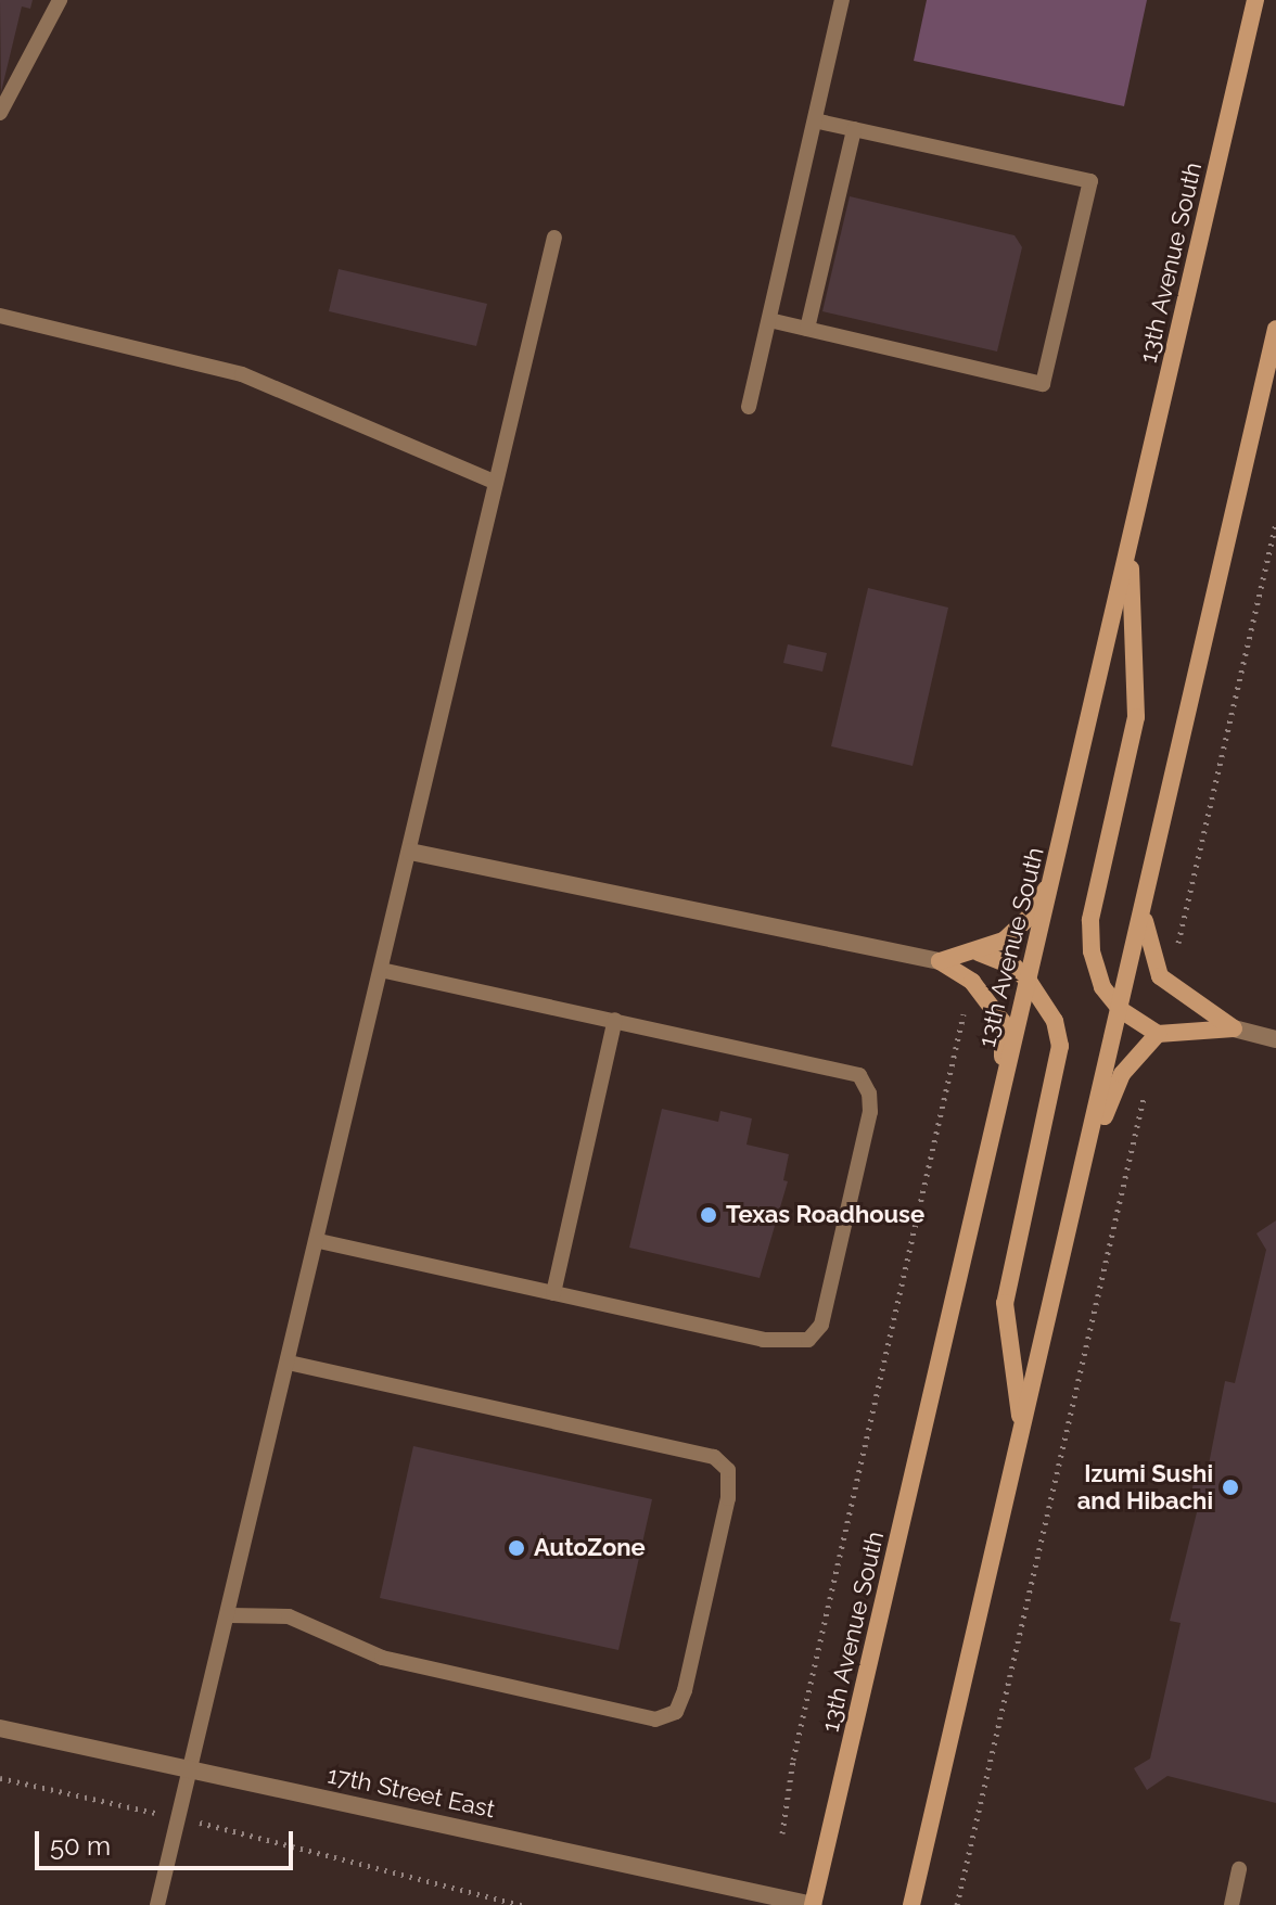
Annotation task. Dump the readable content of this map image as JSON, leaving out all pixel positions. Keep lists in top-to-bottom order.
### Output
{
  "streets": {
    "main road": ["13th Avenue South"],
    "street": ["17th Street East"]
  },
  "crossings": [
    ["13th Avenue South", "17th Street East"]
  ],
  "places": ["Texas Roadhouse", "Izumi Sushi and Hibachi", "AutoZone"],
  "scale_bar": "50 m"
}
